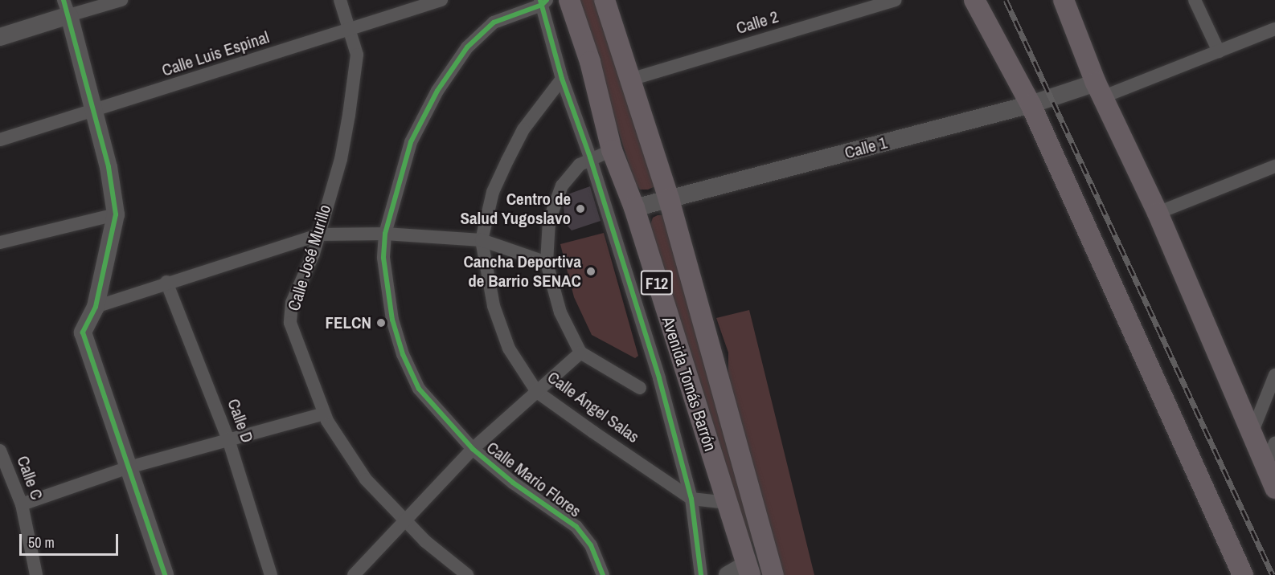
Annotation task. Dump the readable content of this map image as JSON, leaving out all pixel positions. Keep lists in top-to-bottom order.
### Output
{
  "streets": {
    "main road": ["F12", "Avenida Tomás Barrón"],
    "street": [
      "Calle 2",
      "Calle Luis Espinal",
      "Calle 1",
      "Calle José Murillo",
      "Calle Ángel Salas",
      "Calle D",
      "Calle C",
      "Calle Mario Flores"
    ]
  },
  "crossings": [
    ["Calle 2", "Avenida Tomás Barrón"],
    ["Calle Luis Espinal", "Calle José Murillo"],
    ["Calle 1", "Avenida Tomás Barrón"],
    ["Avenida Tomás Barrón", "Calle Ángel Salas"]
  ],
  "places": ["Centro de Salud Yugoslavo", "Cancha Deportiva de Barrio SENAC", "FELCN"],
  "scale_bar": "50 m"
}
